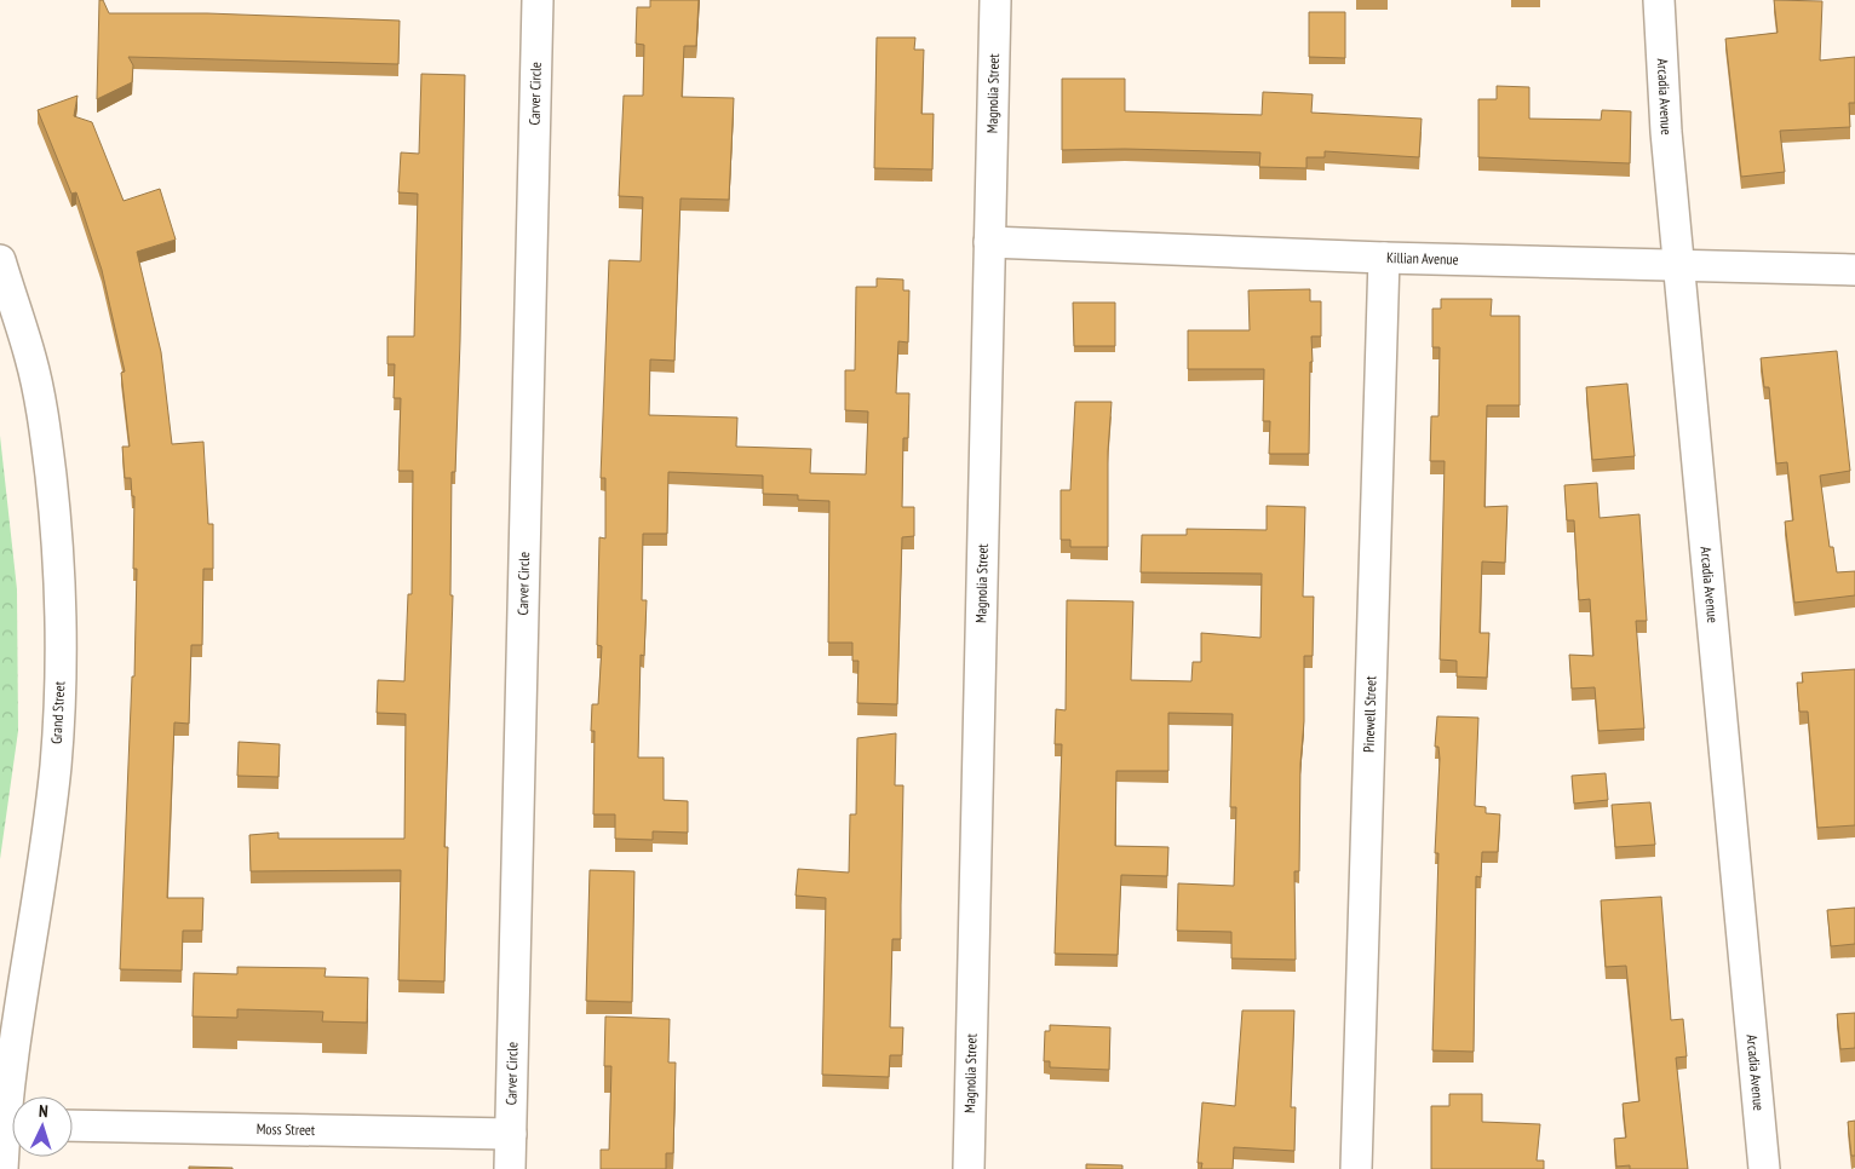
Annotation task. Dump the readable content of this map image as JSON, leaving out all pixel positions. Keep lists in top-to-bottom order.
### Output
{
  "streets": {
    "street": [
      "Carver Circle",
      "Magnolia Street",
      "Arcadia Avenue",
      "Killian Avenue",
      "Grand Street",
      "Pinewell Street",
      "Moss Street"
    ]
  },
  "crossings": [
    ["Carver Circle", "Moss Street"],
    ["Magnolia Street", "Killian Avenue"],
    ["Arcadia Avenue", "Killian Avenue"],
    ["Killian Avenue", "Pinewell Street"]
  ],
  "north": "top"
}
